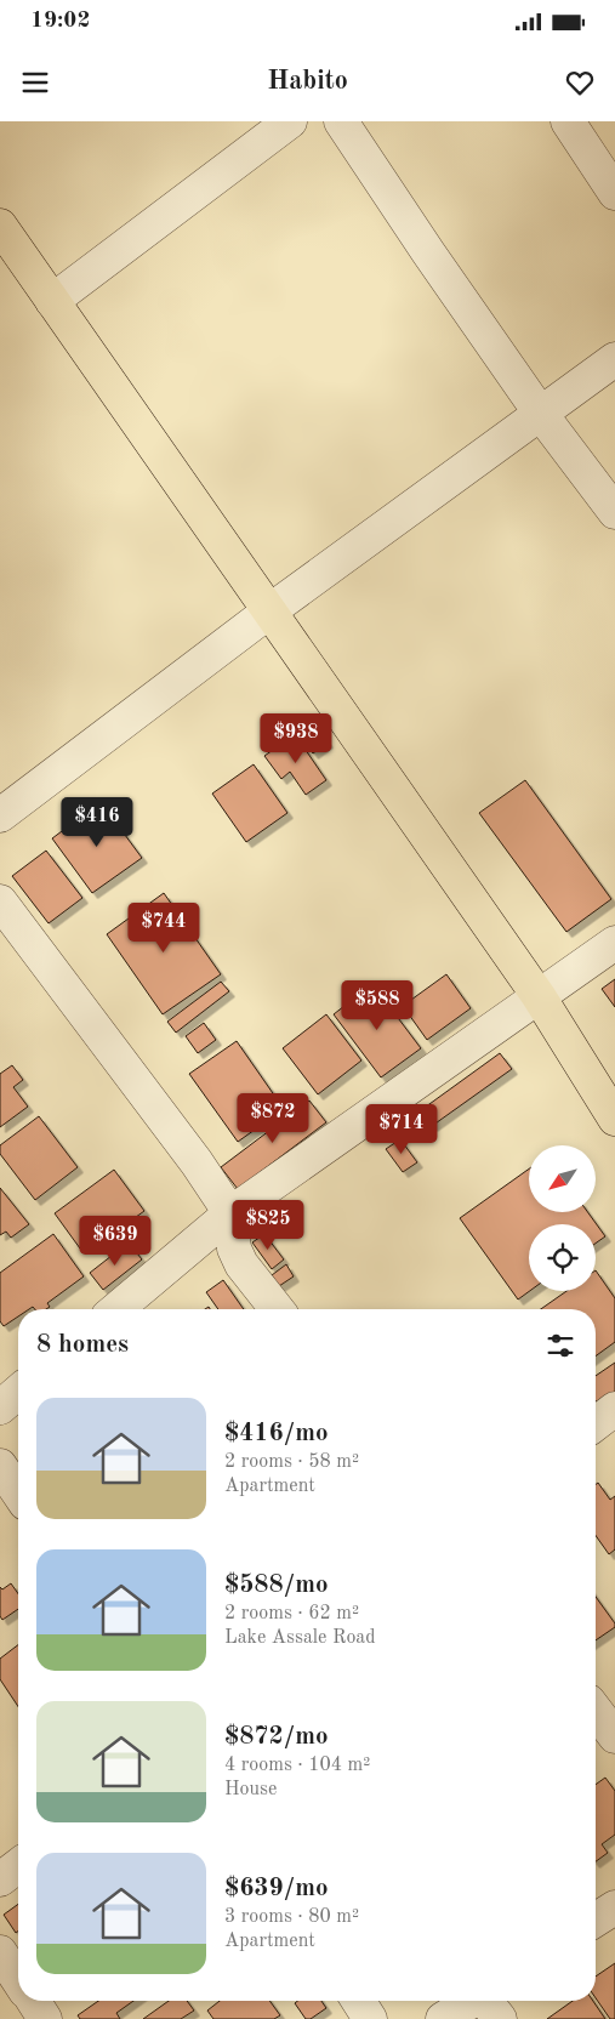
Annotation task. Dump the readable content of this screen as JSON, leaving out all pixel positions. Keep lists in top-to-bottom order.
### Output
{
  "north": "bottom left",
  "page": {
    "status": "19:02",
    "header": "Habito",
    "price": [
      "$938",
      "$416",
      "$744",
      "$588",
      "$872",
      "$714",
      "$825",
      "$639"
    ],
    "heading": "8 homes",
    "list": [
      {
        "name": "$416/mo",
        "note": "2 rooms · 58 m² · Apartment"
      },
      {
        "name": "$588/mo",
        "note": "2 rooms · 62 m² · Lake Assale Road"
      },
      {
        "name": "$872/mo",
        "note": "4 rooms · 104 m² · House"
      },
      {
        "name": "$639/mo",
        "note": "3 rooms · 80 m² · Apartment"
      }
    ]
  }
}
